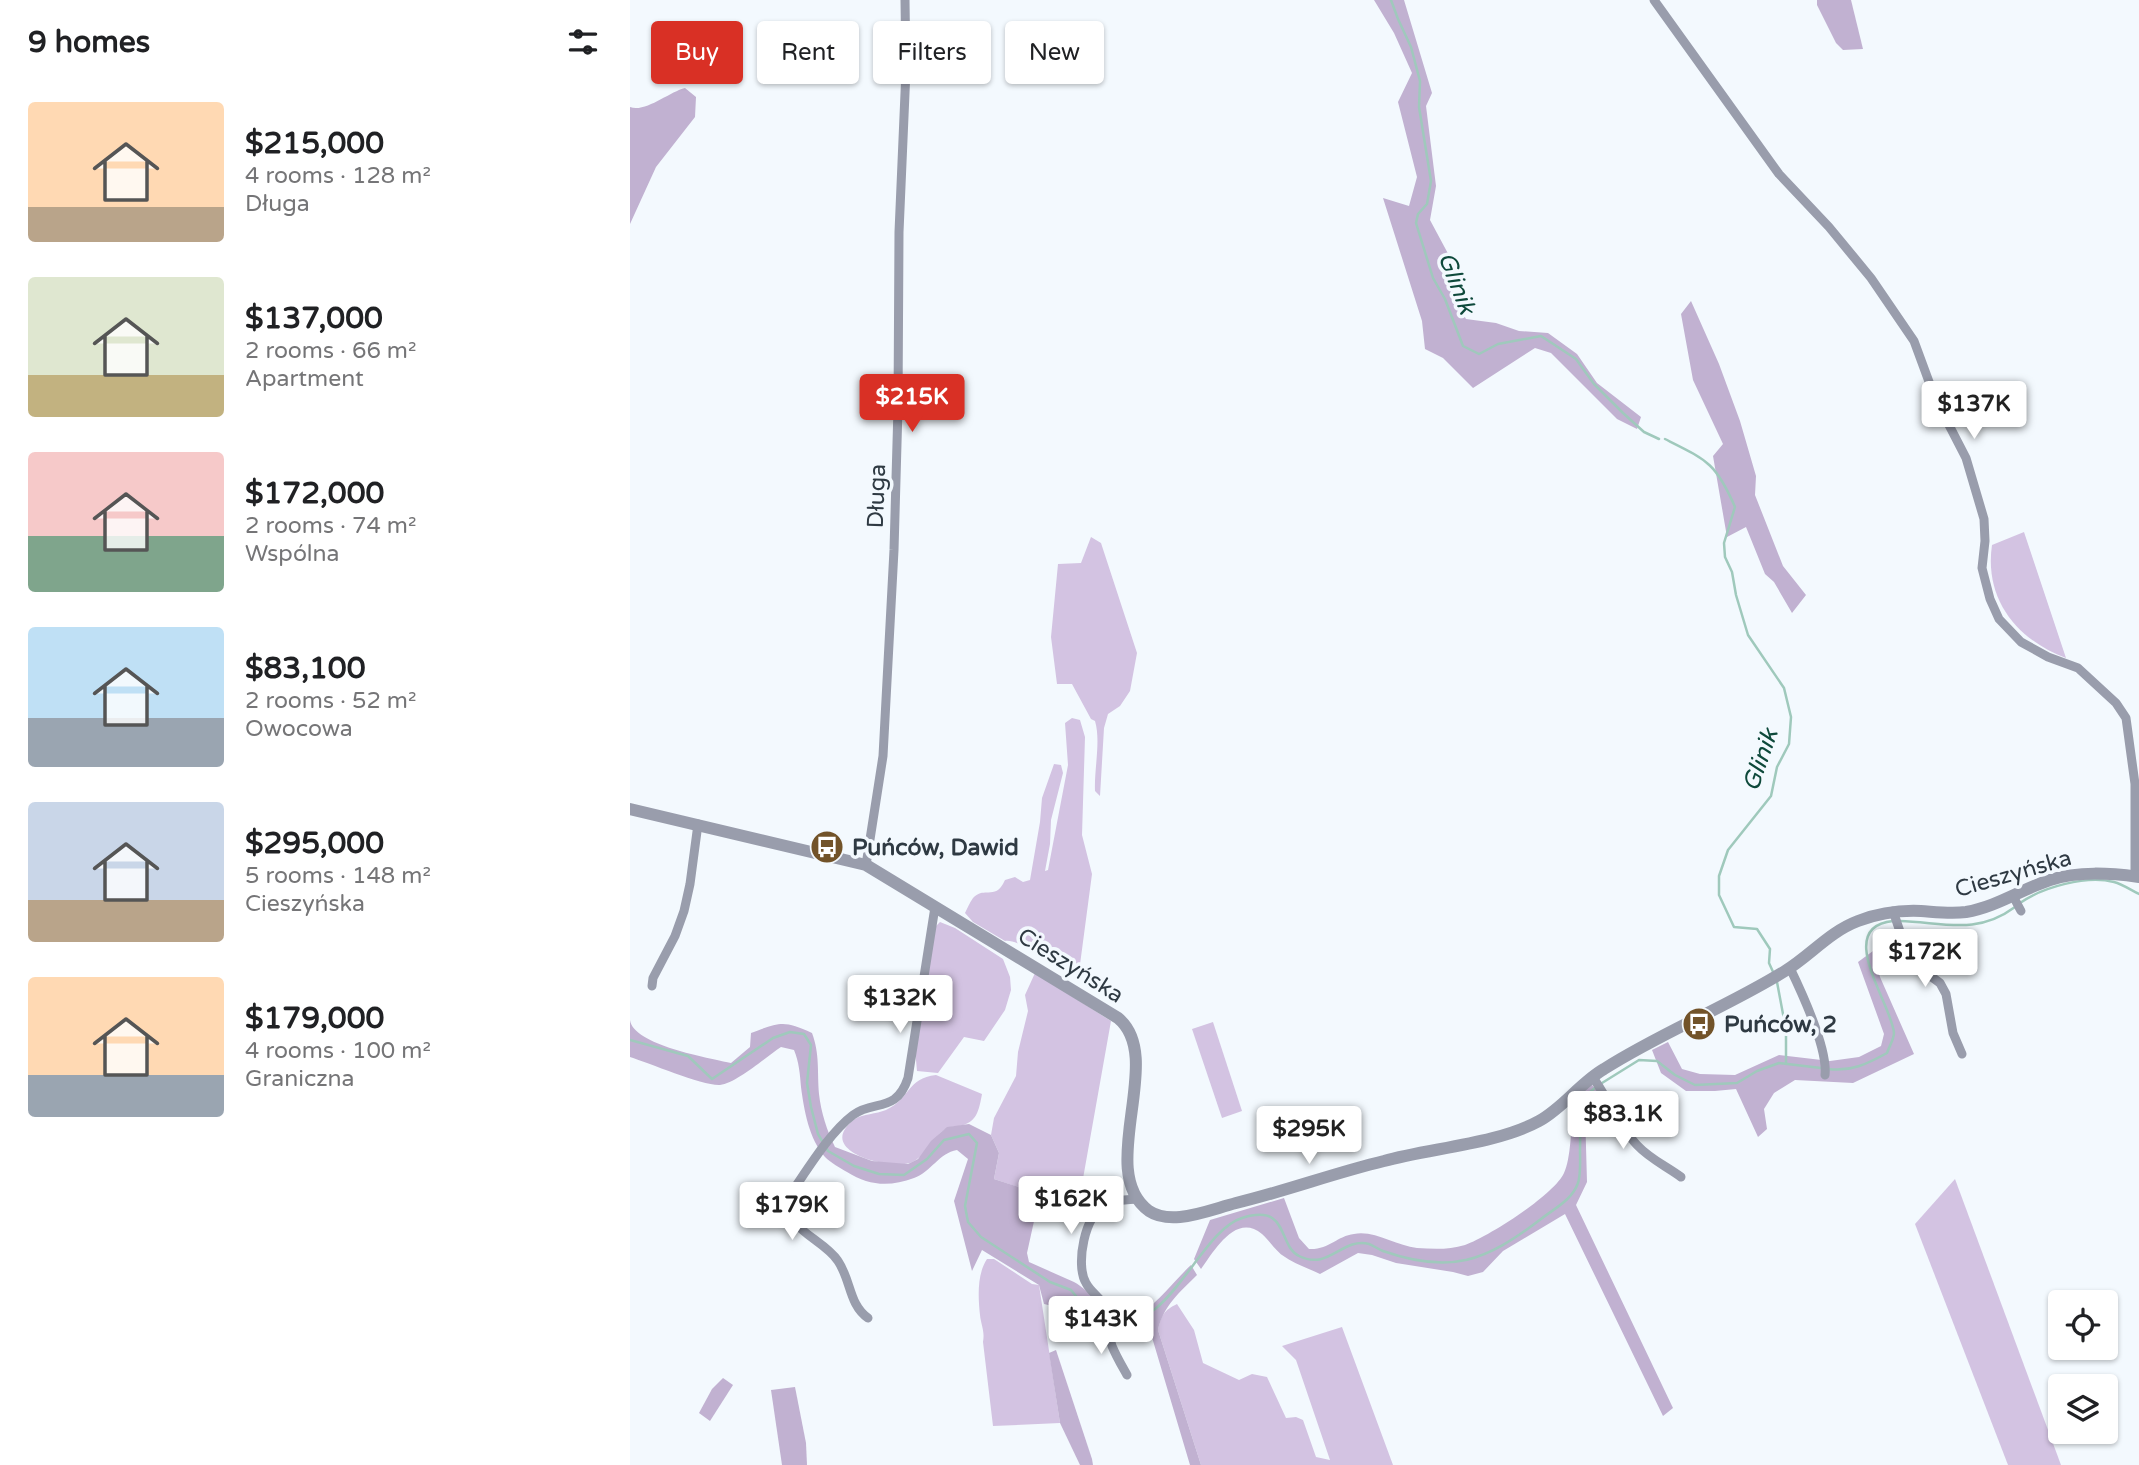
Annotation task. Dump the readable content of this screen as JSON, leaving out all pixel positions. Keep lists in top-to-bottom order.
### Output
{
  "streets": {
    "street": ["Długa", "Cieszyńska"]
  },
  "crossings": [
    ["Długa", "Cieszyńska"]
  ],
  "water": ["Glinik"],
  "places": {
    "bus stop": ["Puńców, Dawid", "Puńców, 2"]
  },
  "page": {
    "heading": "9 homes",
    "chip": [
      "Buy",
      "Rent",
      "Filters",
      "New"
    ],
    "list": [
      {
        "name": "$215,000",
        "note": "4 rooms · 128 m² · Długa"
      },
      {
        "name": "$137,000",
        "note": "2 rooms · 66 m² · Apartment"
      },
      {
        "name": "$172,000",
        "note": "2 rooms · 74 m² · Wspólna"
      },
      {
        "name": "$83,100",
        "note": "2 rooms · 52 m² · Owocowa"
      },
      {
        "name": "$295,000",
        "note": "5 rooms · 148 m² · Cieszyńska"
      },
      {
        "name": "$179,000",
        "note": "4 rooms · 100 m² · Graniczna"
      }
    ],
    "price": [
      "$215K",
      "$137K",
      "$172K",
      "$132K",
      "$83.1K",
      "$295K",
      "$162K",
      "$179K",
      "$143K"
    ]
  }
}
